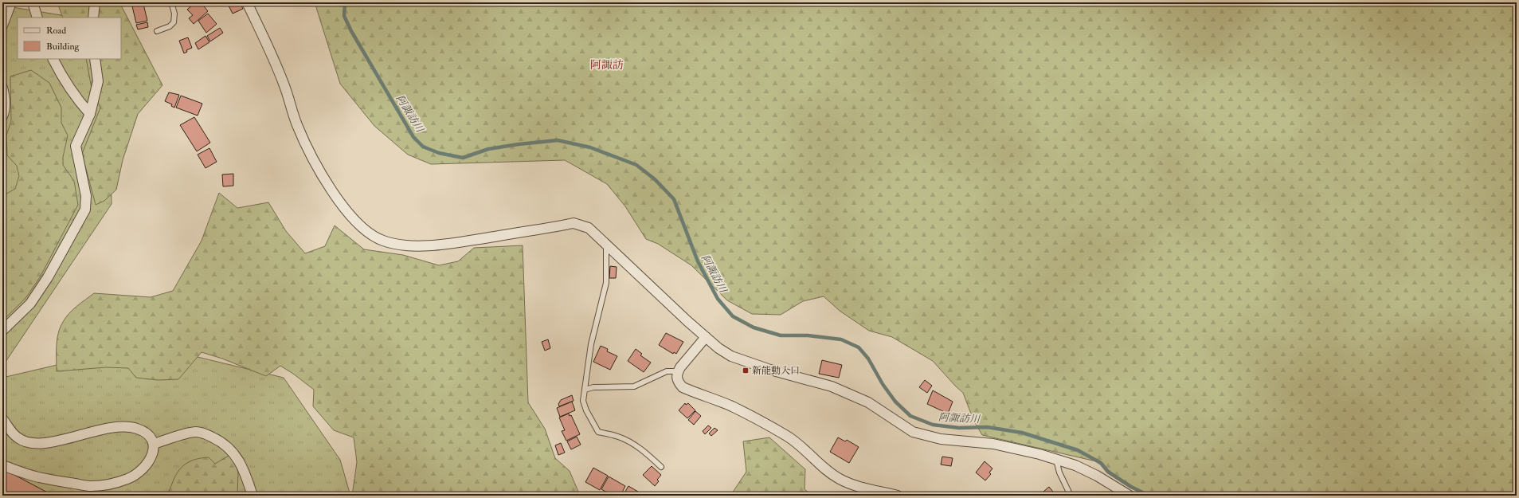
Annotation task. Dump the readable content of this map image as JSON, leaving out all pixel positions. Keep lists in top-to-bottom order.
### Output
{
  "districts": ["阿諏訪"],
  "water": ["阿諏訪川"],
  "places": {
    "transit": ["新能動入口"]
  },
  "legend": ["Road", "Building"]
}
